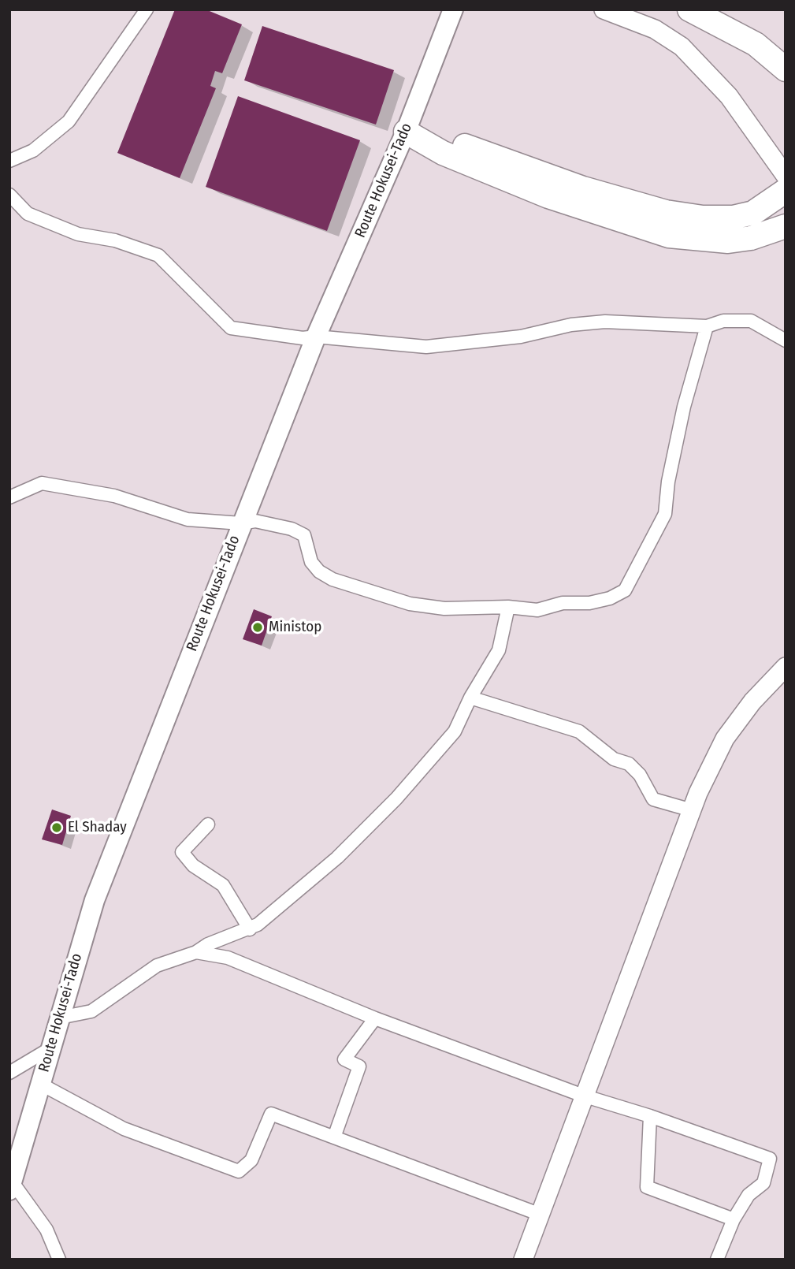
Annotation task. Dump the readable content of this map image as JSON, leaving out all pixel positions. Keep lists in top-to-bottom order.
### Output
{
  "streets": {
    "main road": ["Route Hokusei-Tado"]
  },
  "places": ["Ministop", "El Shaday"]
}
